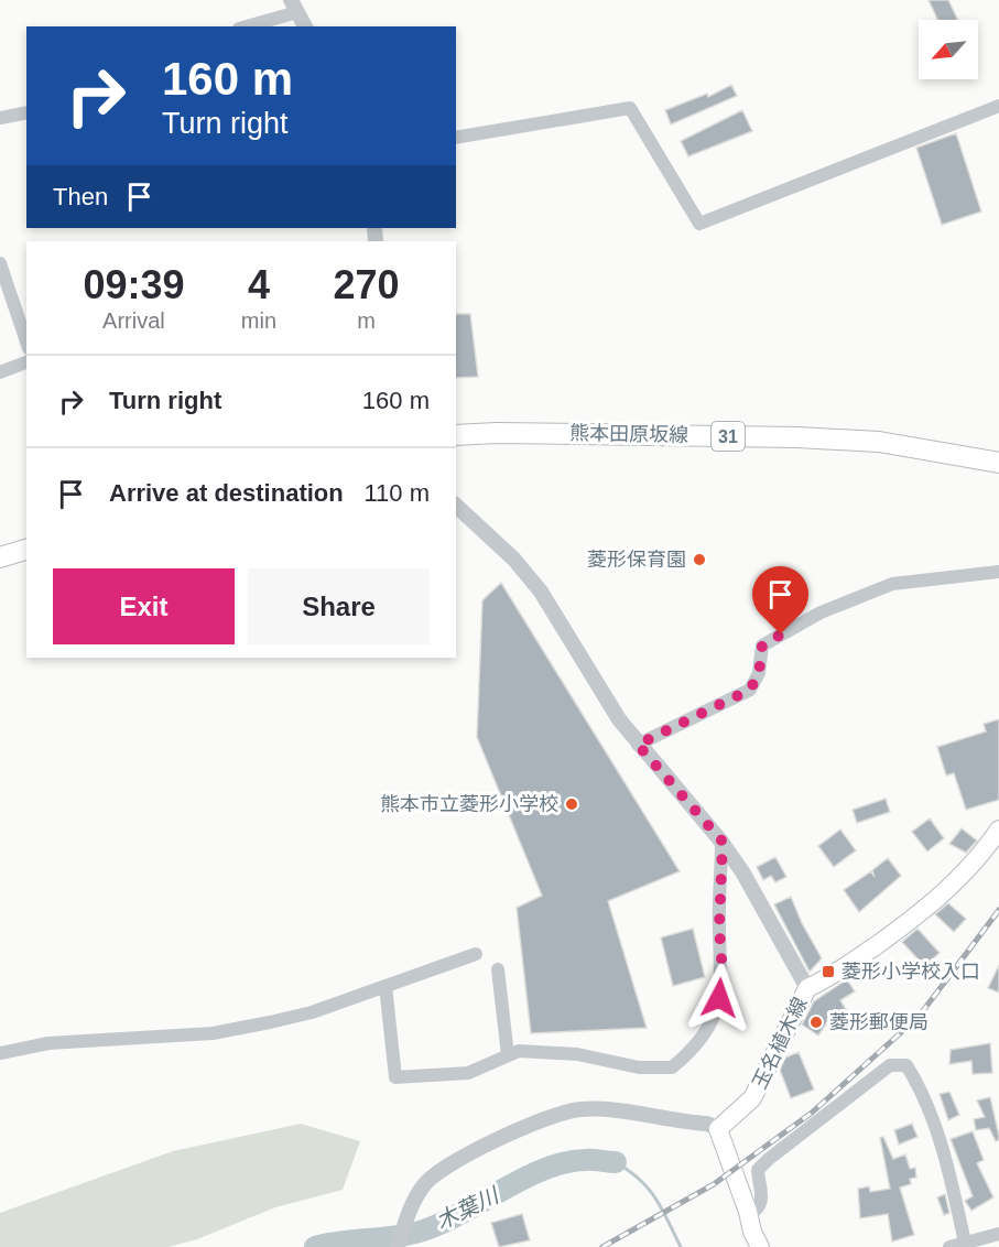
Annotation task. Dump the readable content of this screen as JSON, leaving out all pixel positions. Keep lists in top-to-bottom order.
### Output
{
  "streets": {
    "main road": ["熊本田原坂線", "31", "玉名植木線"]
  },
  "water": ["木葉川"],
  "places": {
    "other": ["菱形保育園", "熊本市立菱形小学校", "菱形郵便局"],
    "transit": ["菱形小学校入口"]
  },
  "north": "bottom left",
  "page": {
    "turn": ["160 m", "Turn right"],
    "then": "Then",
    "eta": [
      "09:39",
      "Arrival",
      "4",
      "min",
      "270",
      "m"
    ],
    "list": [
      {
        "name": "Turn right",
        "value": "160 m"
      },
      {
        "name": "Arrive at destination",
        "value": "110 m"
      }
    ],
    "buttons": ["Exit", "Share"]
  }
}
